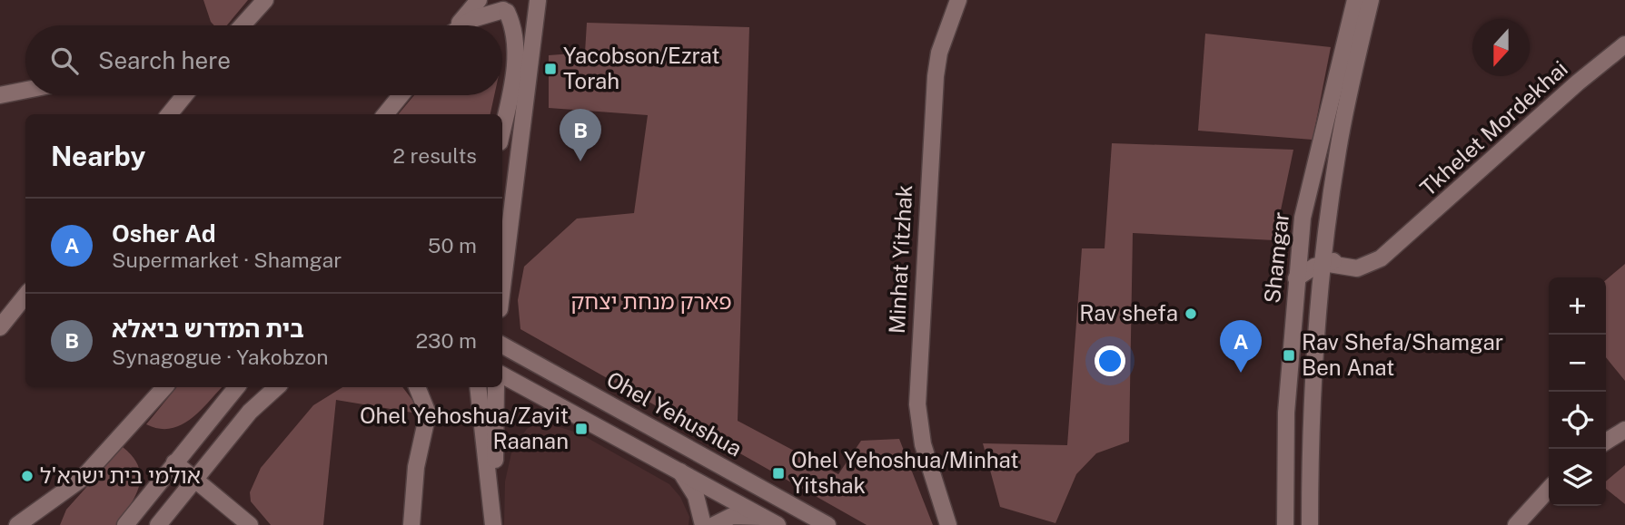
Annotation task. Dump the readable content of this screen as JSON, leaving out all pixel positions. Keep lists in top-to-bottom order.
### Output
{
  "streets": {
    "street": [
      "Tkhelet Mordekhai",
      "Shamgar",
      "Minhat Yitzhak",
      "Ohel Yehushua"
    ]
  },
  "crossings": [
    ["Tkhelet Mordekhai", "Shamgar"]
  ],
  "parks": ["פארק מנחת יצחק"],
  "places": {
    "transit": [
      "Yacobson/Ezrat Torah",
      "Rav Shefa/Shamgar Ben Anat",
      "Ohel Yehoshua/Zayit Raanan",
      "Ohel Yehoshua/Minhat Yitshak"
    ],
    "other": ["Rav shefa", "אולמי בית ישרא'ל"]
  },
  "north": "bottom",
  "page": {
    "search": "Search here",
    "pins": ["B", "A"],
    "heading": ["Nearby", "2 results"],
    "list": [
      {
        "mark": "A",
        "name": "Osher Ad",
        "note": "Supermarket · Shamgar",
        "value": "50 m"
      },
      {
        "mark": "B",
        "name": "בית המדרש ביאלא",
        "note": "Synagogue · Yakobzon",
        "value": "230 m"
      }
    ],
    "map_buttons": ["+", "−"]
  }
}
